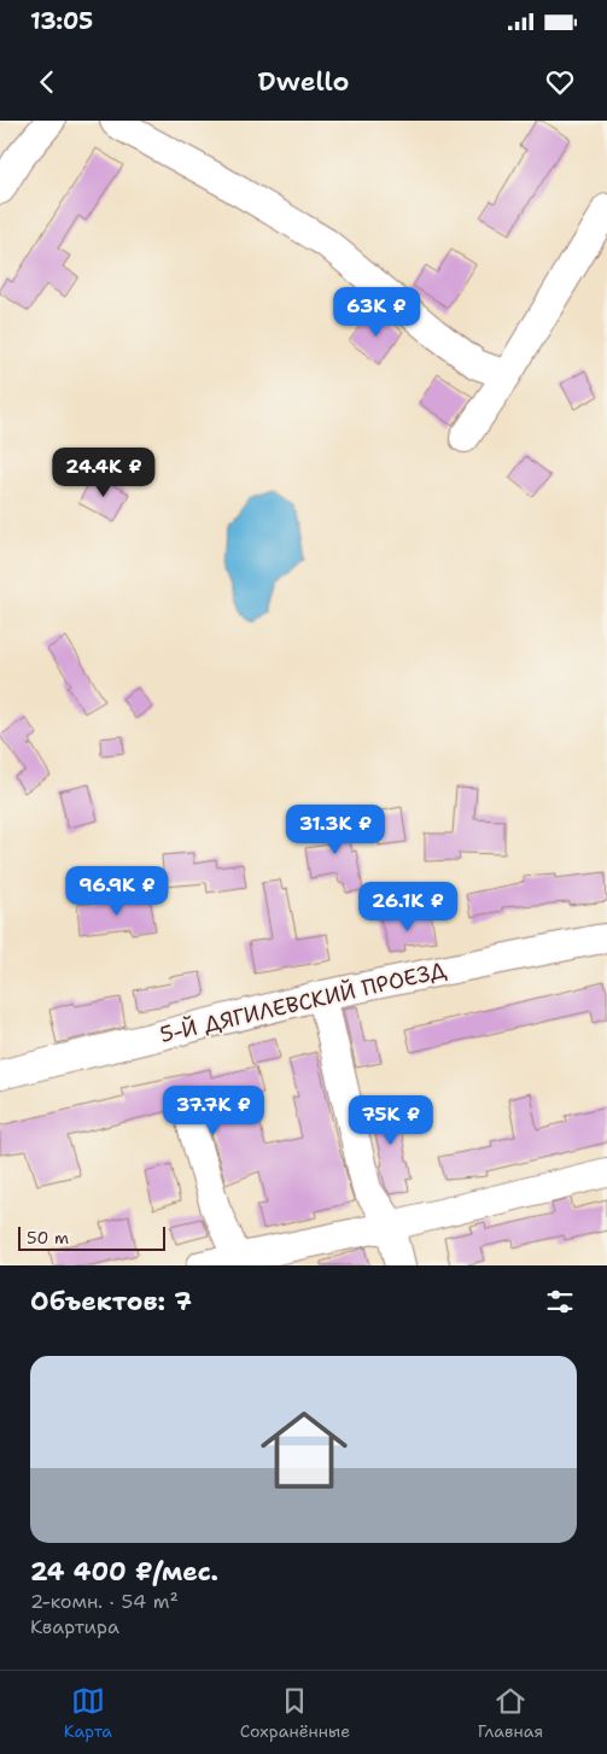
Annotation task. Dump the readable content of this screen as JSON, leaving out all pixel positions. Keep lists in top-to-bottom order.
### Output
{
  "streets": {
    "street": ["5-Й ДЯГИЛЕВСКИЙ ПРОЕЗД"]
  },
  "scale_bar": "50 m",
  "page": {
    "status": "13:05",
    "header": "Dwello",
    "price": [
      "63K ₽",
      "24.4K ₽",
      "31.3K ₽",
      "96.9K ₽",
      "26.1K ₽",
      "37.7K ₽",
      "75K ₽"
    ],
    "scale": "50 m",
    "heading": "Объектов: 7",
    "list": [
      {
        "name": "24 400 ₽/мес.",
        "note": "2-комн. · 54 m² · Квартира"
      }
    ],
    "tabs": ["Карта", "Сохранённые", "Главная"]
  }
}
